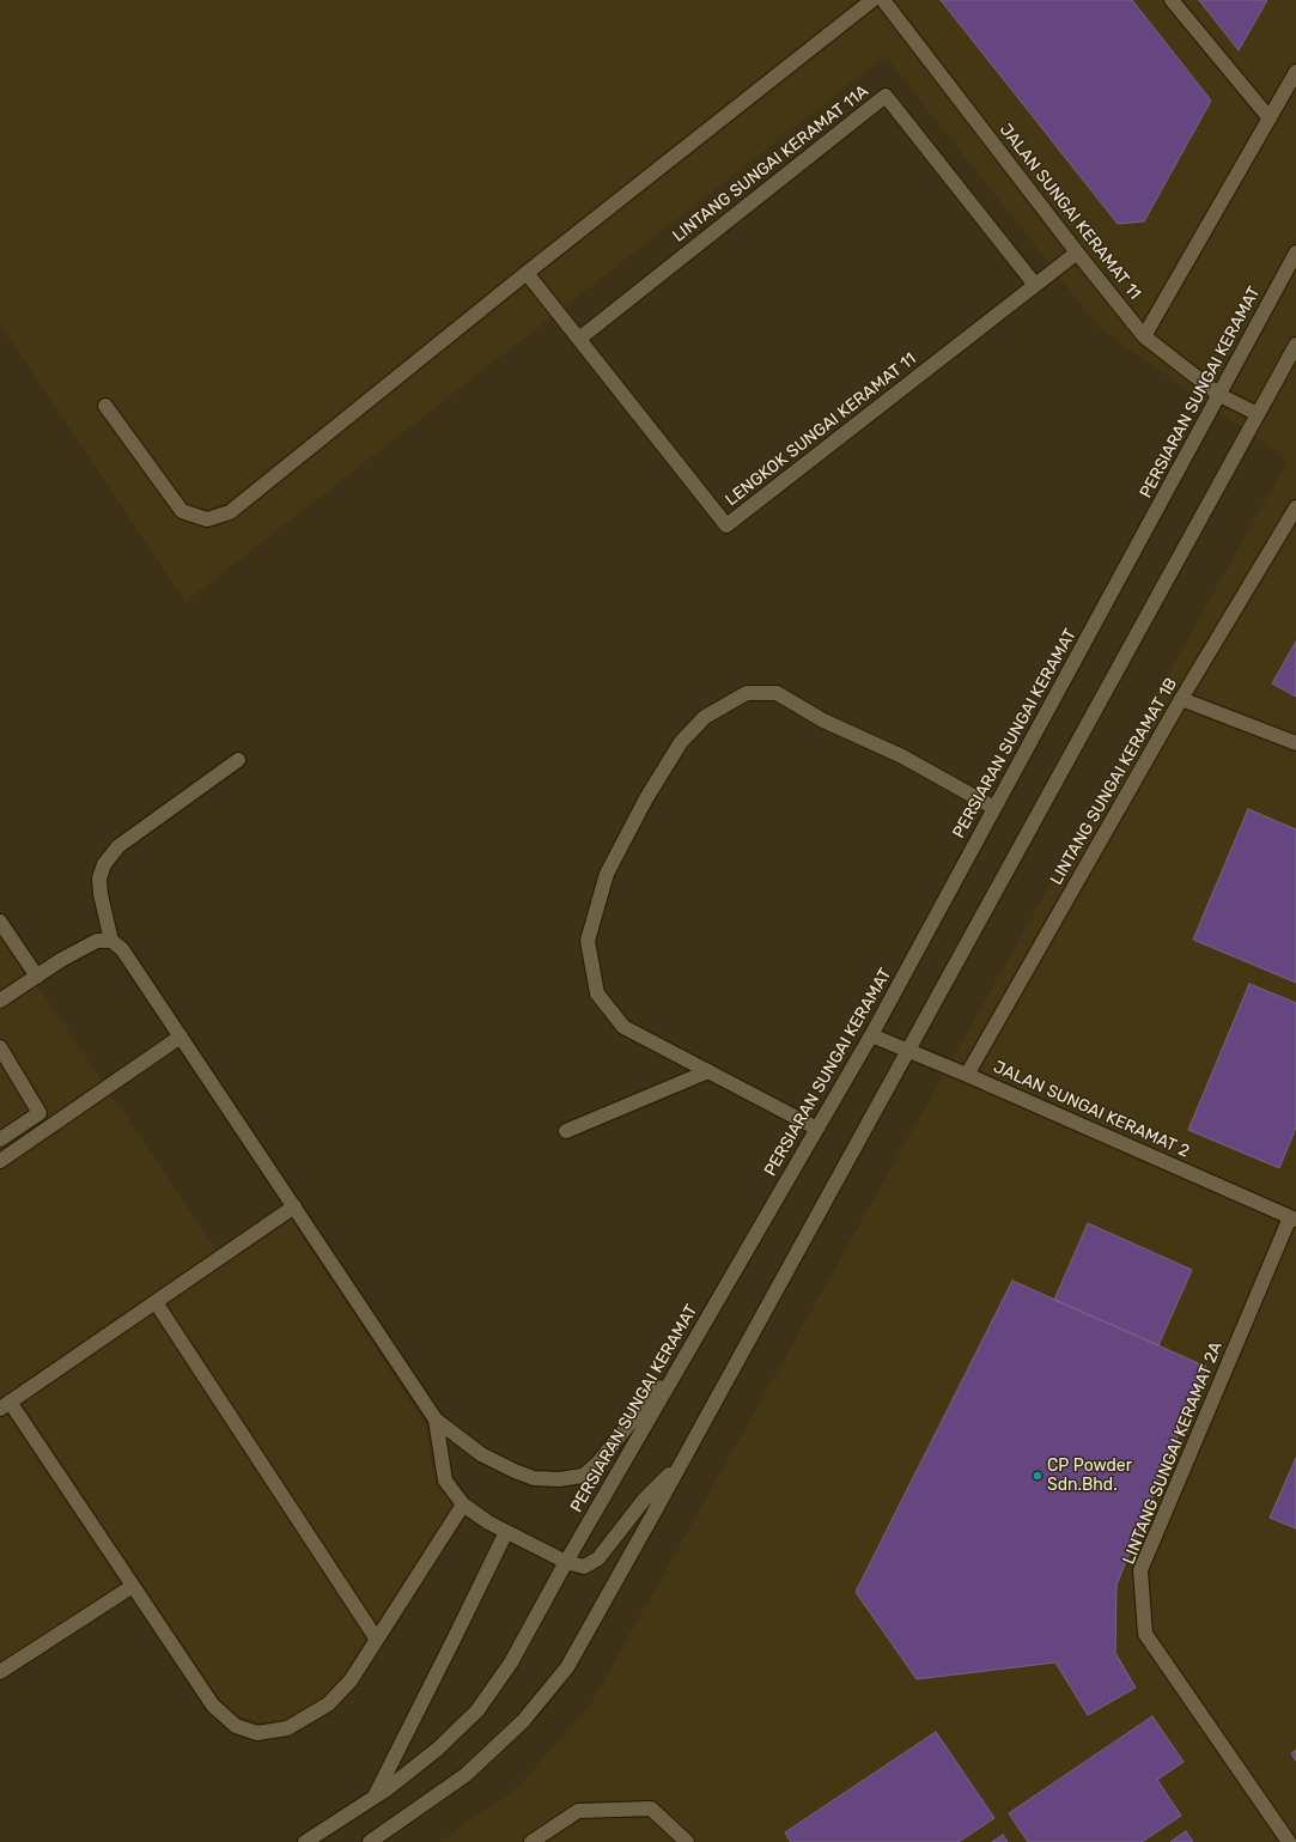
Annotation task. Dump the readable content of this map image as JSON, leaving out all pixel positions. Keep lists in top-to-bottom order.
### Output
{
  "streets": {
    "street": [
      "LINTANG SUNGAI KERAMAT 11A",
      "JALAN SUNGAI KERAMAT 11",
      "PERSIARAN SUNGAI KERAMAT",
      "LENGKOK SUNGAI KERAMAT 11",
      "LINTANG SUNGAI KERAMAT 1B",
      "JALAN SUNGAI KERAMAT 2",
      "LINTANG SUNGAI KERAMAT 2A"
    ]
  },
  "crossings": [
    ["LINTANG SUNGAI KERAMAT 11A", "LENGKOK SUNGAI KERAMAT 11"],
    ["JALAN SUNGAI KERAMAT 11", "PERSIARAN SUNGAI KERAMAT"],
    ["JALAN SUNGAI KERAMAT 11", "LENGKOK SUNGAI KERAMAT 11"],
    ["PERSIARAN SUNGAI KERAMAT", "JALAN SUNGAI KERAMAT 2"],
    ["LINTANG SUNGAI KERAMAT 1B", "JALAN SUNGAI KERAMAT 2"],
    ["JALAN SUNGAI KERAMAT 2", "LINTANG SUNGAI KERAMAT 2A"]
  ],
  "places": ["CP Powder Sdn.Bhd."]
}
